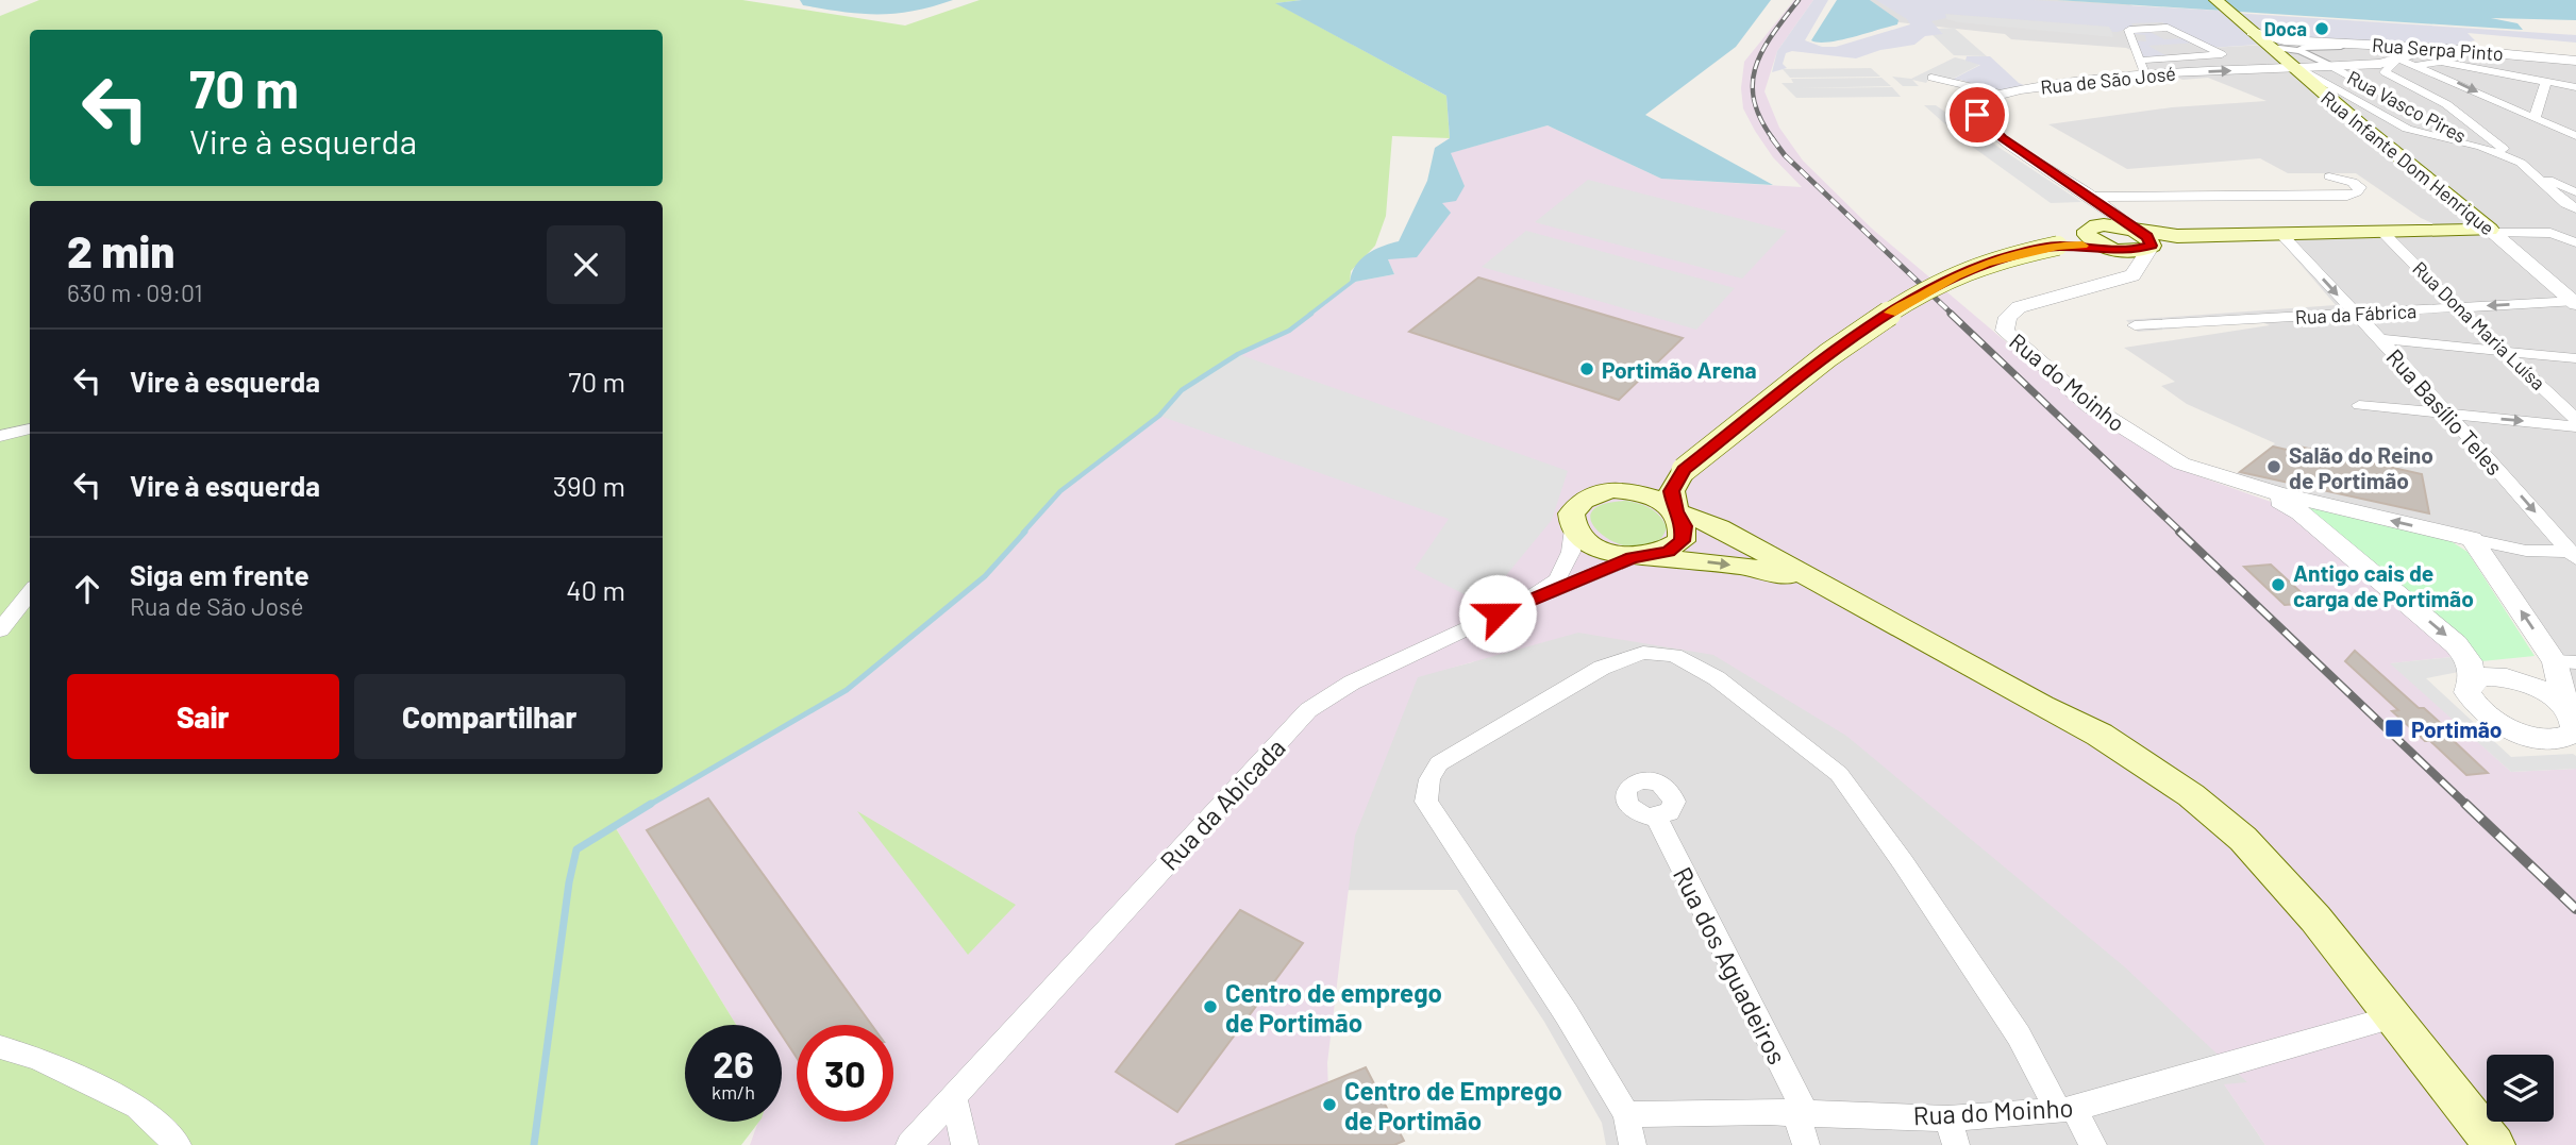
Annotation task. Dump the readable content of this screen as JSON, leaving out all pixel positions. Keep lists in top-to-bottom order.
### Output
{
  "streets": {
    "main road": ["Rua Infante Dom Henrique"],
    "street": [
      "Rua Serpa Pinto",
      "Rua de São José",
      "Rua Vasco Pires",
      "Rua da Fábrica",
      "Rua Dona Maria Luísa",
      "Rua do Moinho",
      "Rua Basílio Teles",
      "Rua da Abicada",
      "Rua dos Aguadeiros"
    ]
  },
  "crossings": [
    ["Rua Serpa Pinto", "Rua de São José"],
    ["Rua de São José", "Rua Vasco Pires"],
    ["Rua Infante Dom Henrique", "Rua da Fábrica"],
    ["Rua da Fábrica", "Rua Dona Maria Luísa"],
    ["Rua da Fábrica", "Rua Basílio Teles"],
    ["Rua do Moinho", "Rua dos Aguadeiros"]
  ],
  "one_way": ["Rua Basílio Teles"],
  "places": {
    "other": [
      "Doca",
      "Portimão Arena",
      "Salão do Reino de Portimão",
      "Antigo cais de carga de Portimão",
      "Centro de emprego de Portimão",
      "Centro de Emprego de Portimão"
    ],
    "transit": ["Portimão"]
  },
  "page": {
    "turn": ["70 m", "Vire à esquerda"],
    "heading": ["2 min", "630 m · 09:01"],
    "list": [
      {
        "name": "Vire à esquerda",
        "value": "70 m"
      },
      {
        "name": "Vire à esquerda",
        "value": "390 m"
      },
      {
        "name": "Siga em frente",
        "note": "Rua de São José",
        "value": "40 m"
      }
    ],
    "buttons": ["Sair", "Compartilhar"],
    "speed": "26 km/h",
    "limit": "30"
  }
}
